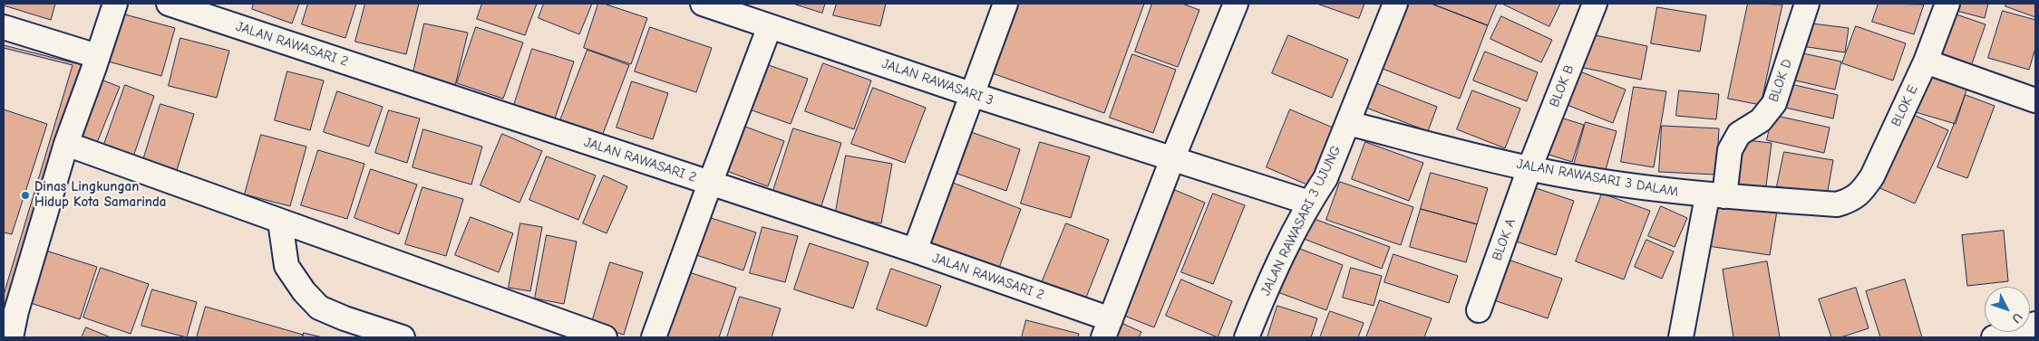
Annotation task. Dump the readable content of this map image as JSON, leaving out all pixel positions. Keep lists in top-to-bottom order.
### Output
{
  "streets": {
    "street": [
      "JALAN RAWASARI 2",
      "BLOK D",
      "JALAN RAWASARI 3",
      "BLOK B",
      "BLOK E",
      "JALAN RAWASARI 3 DALAM",
      "JALAN RAWASARI 3 UJUNG",
      "BLOK A"
    ]
  },
  "crossings": [
    ["BLOK D", "JALAN RAWASARI 3 DALAM"],
    ["JALAN RAWASARI 3", "JALAN RAWASARI 3 UJUNG"],
    ["BLOK B", "JALAN RAWASARI 3 DALAM"],
    ["BLOK B", "BLOK A"],
    ["BLOK E", "JALAN RAWASARI 3 DALAM"],
    ["JALAN RAWASARI 3 DALAM", "JALAN RAWASARI 3 UJUNG"],
    ["JALAN RAWASARI 3 DALAM", "BLOK A"]
  ],
  "places": ["Dinas Lingkungan Hidup Kota Samarinda"],
  "north": "bottom right"
}
